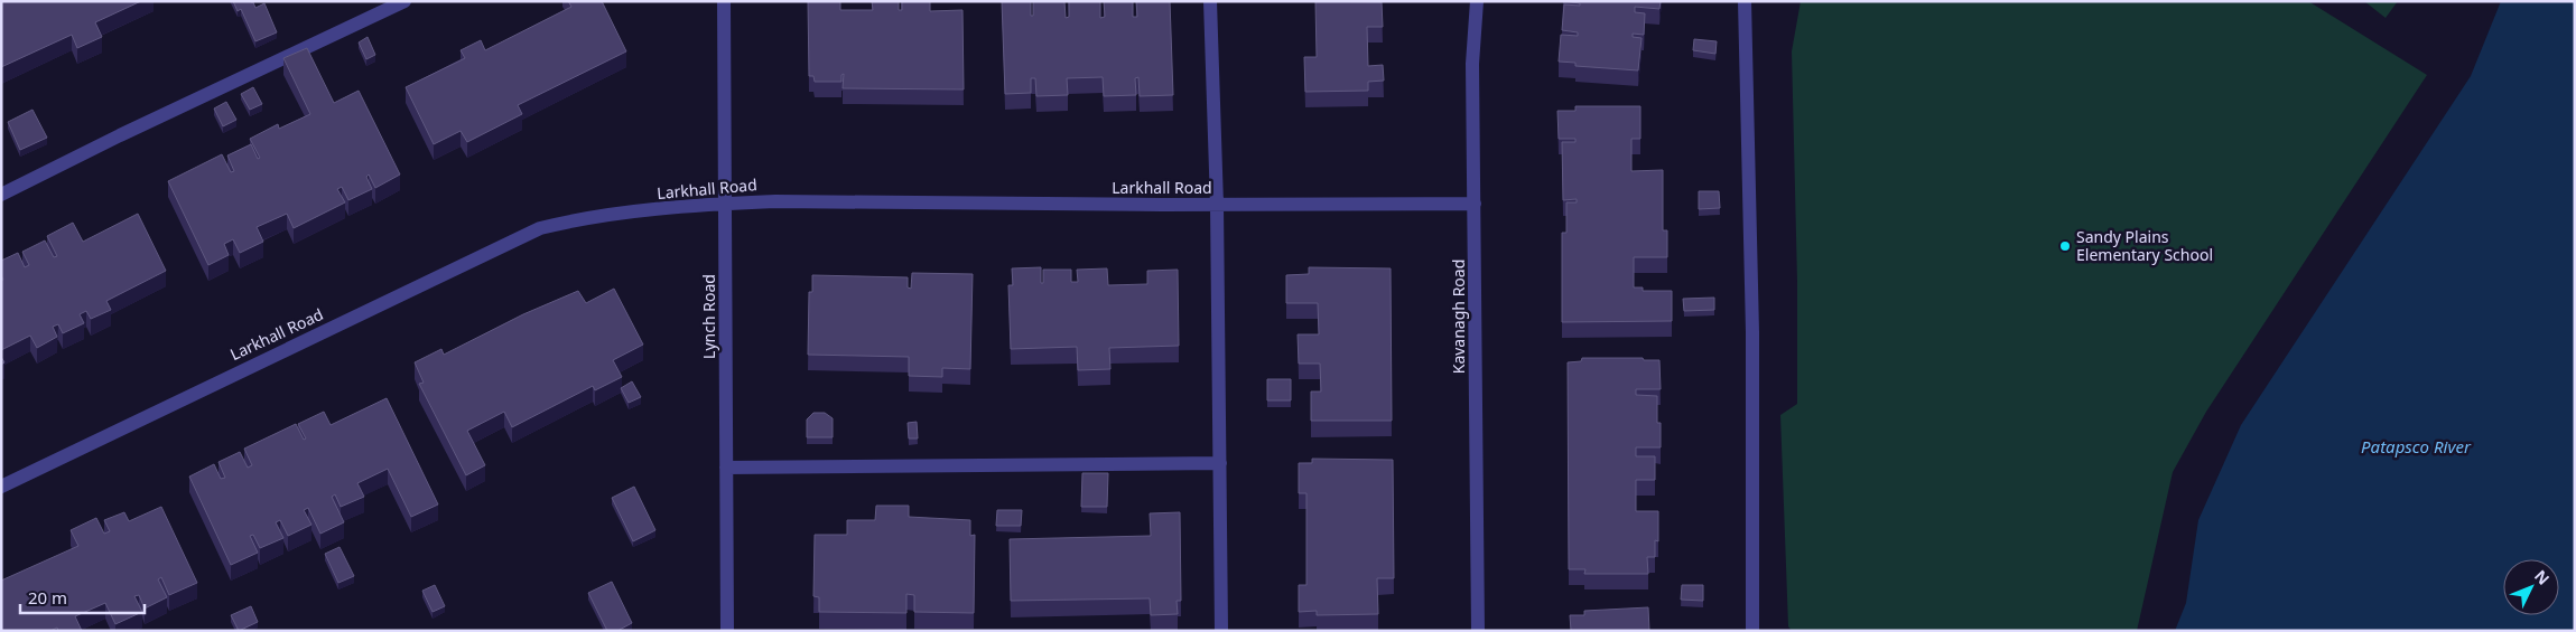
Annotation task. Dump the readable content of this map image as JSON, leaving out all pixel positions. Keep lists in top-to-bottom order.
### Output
{
  "streets": {
    "street": ["Larkhall Road", "Lynch Road", "Kavanagh Road"]
  },
  "crossings": [
    ["Larkhall Road", "Lynch Road"],
    ["Larkhall Road", "Kavanagh Road"]
  ],
  "water": ["Patapsco River"],
  "places": ["Sandy Plains Elementary School"],
  "scale_bar": "20 m",
  "north": "top right"
}
